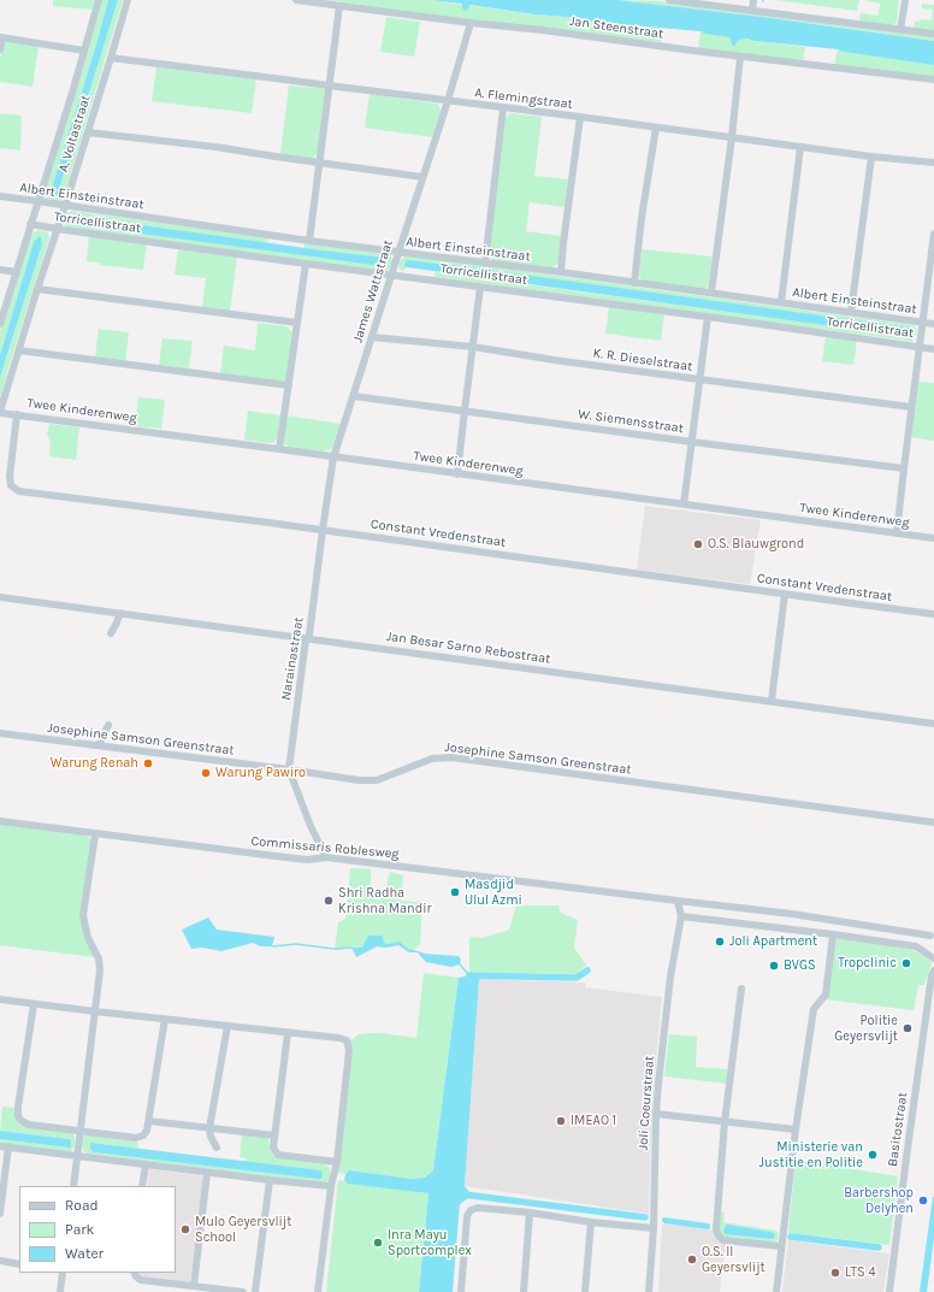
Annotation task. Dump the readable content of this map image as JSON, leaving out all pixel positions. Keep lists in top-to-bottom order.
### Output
{
  "streets": {
    "street": [
      "Jan Steenstraat",
      "A. Flemingstraat",
      "A. Voltastraat",
      "Albert Einsteinstraat",
      "Torricellistraat",
      "James Wattstraat",
      "K. R. Dieselstraat",
      "Twee Kinderenweg",
      "W. Siemensstraat",
      "Constant Vredenstraat",
      "Jan Besar Sarno Rebostraat",
      "Narainastraat",
      "Josephine Samson Greenstraat",
      "Commissaris Roblesweg",
      "Joli Coeurstraat",
      "Basitostraat"
    ]
  },
  "crossings": [
    ["Jan Steenstraat", "James Wattstraat"],
    ["A. Flemingstraat", "A. Voltastraat"],
    ["A. Flemingstraat", "James Wattstraat"],
    ["A. Voltastraat", "Albert Einsteinstraat"],
    ["A. Voltastraat", "Torricellistraat"],
    ["A. Voltastraat", "Twee Kinderenweg"],
    ["Albert Einsteinstraat", "James Wattstraat"],
    ["Torricellistraat", "James Wattstraat"],
    ["James Wattstraat", "K. R. Dieselstraat"],
    ["James Wattstraat", "Twee Kinderenweg"],
    ["James Wattstraat", "W. Siemensstraat"],
    ["James Wattstraat", "Narainastraat"],
    ["Twee Kinderenweg", "Constant Vredenstraat"],
    ["Twee Kinderenweg", "Narainastraat"],
    ["Constant Vredenstraat", "Narainastraat"],
    ["Jan Besar Sarno Rebostraat", "Narainastraat"],
    ["Narainastraat", "Josephine Samson Greenstraat"],
    ["Narainastraat", "Commissaris Roblesweg"]
  ],
  "places": [
    "O.S. Blauwgrond",
    "Warung Renah",
    "Warung Pawiro",
    "Masdjid Ulul Azmi",
    "Shri Radha Krishna Mandir",
    "Joli Apartment",
    "Tropclinic",
    "BVGS",
    "Politie Geyersvlijt",
    "IMEAO 1",
    "Ministerie van Justitie en Politie",
    "Barbershop Delyhen",
    "Mulo Geyersvlijt School",
    "Inra Mayu Sportcomplex",
    "O.S. II Geyersvlijt",
    "LTS 4"
  ],
  "legend": ["Road", "Park", "Water"]
}
